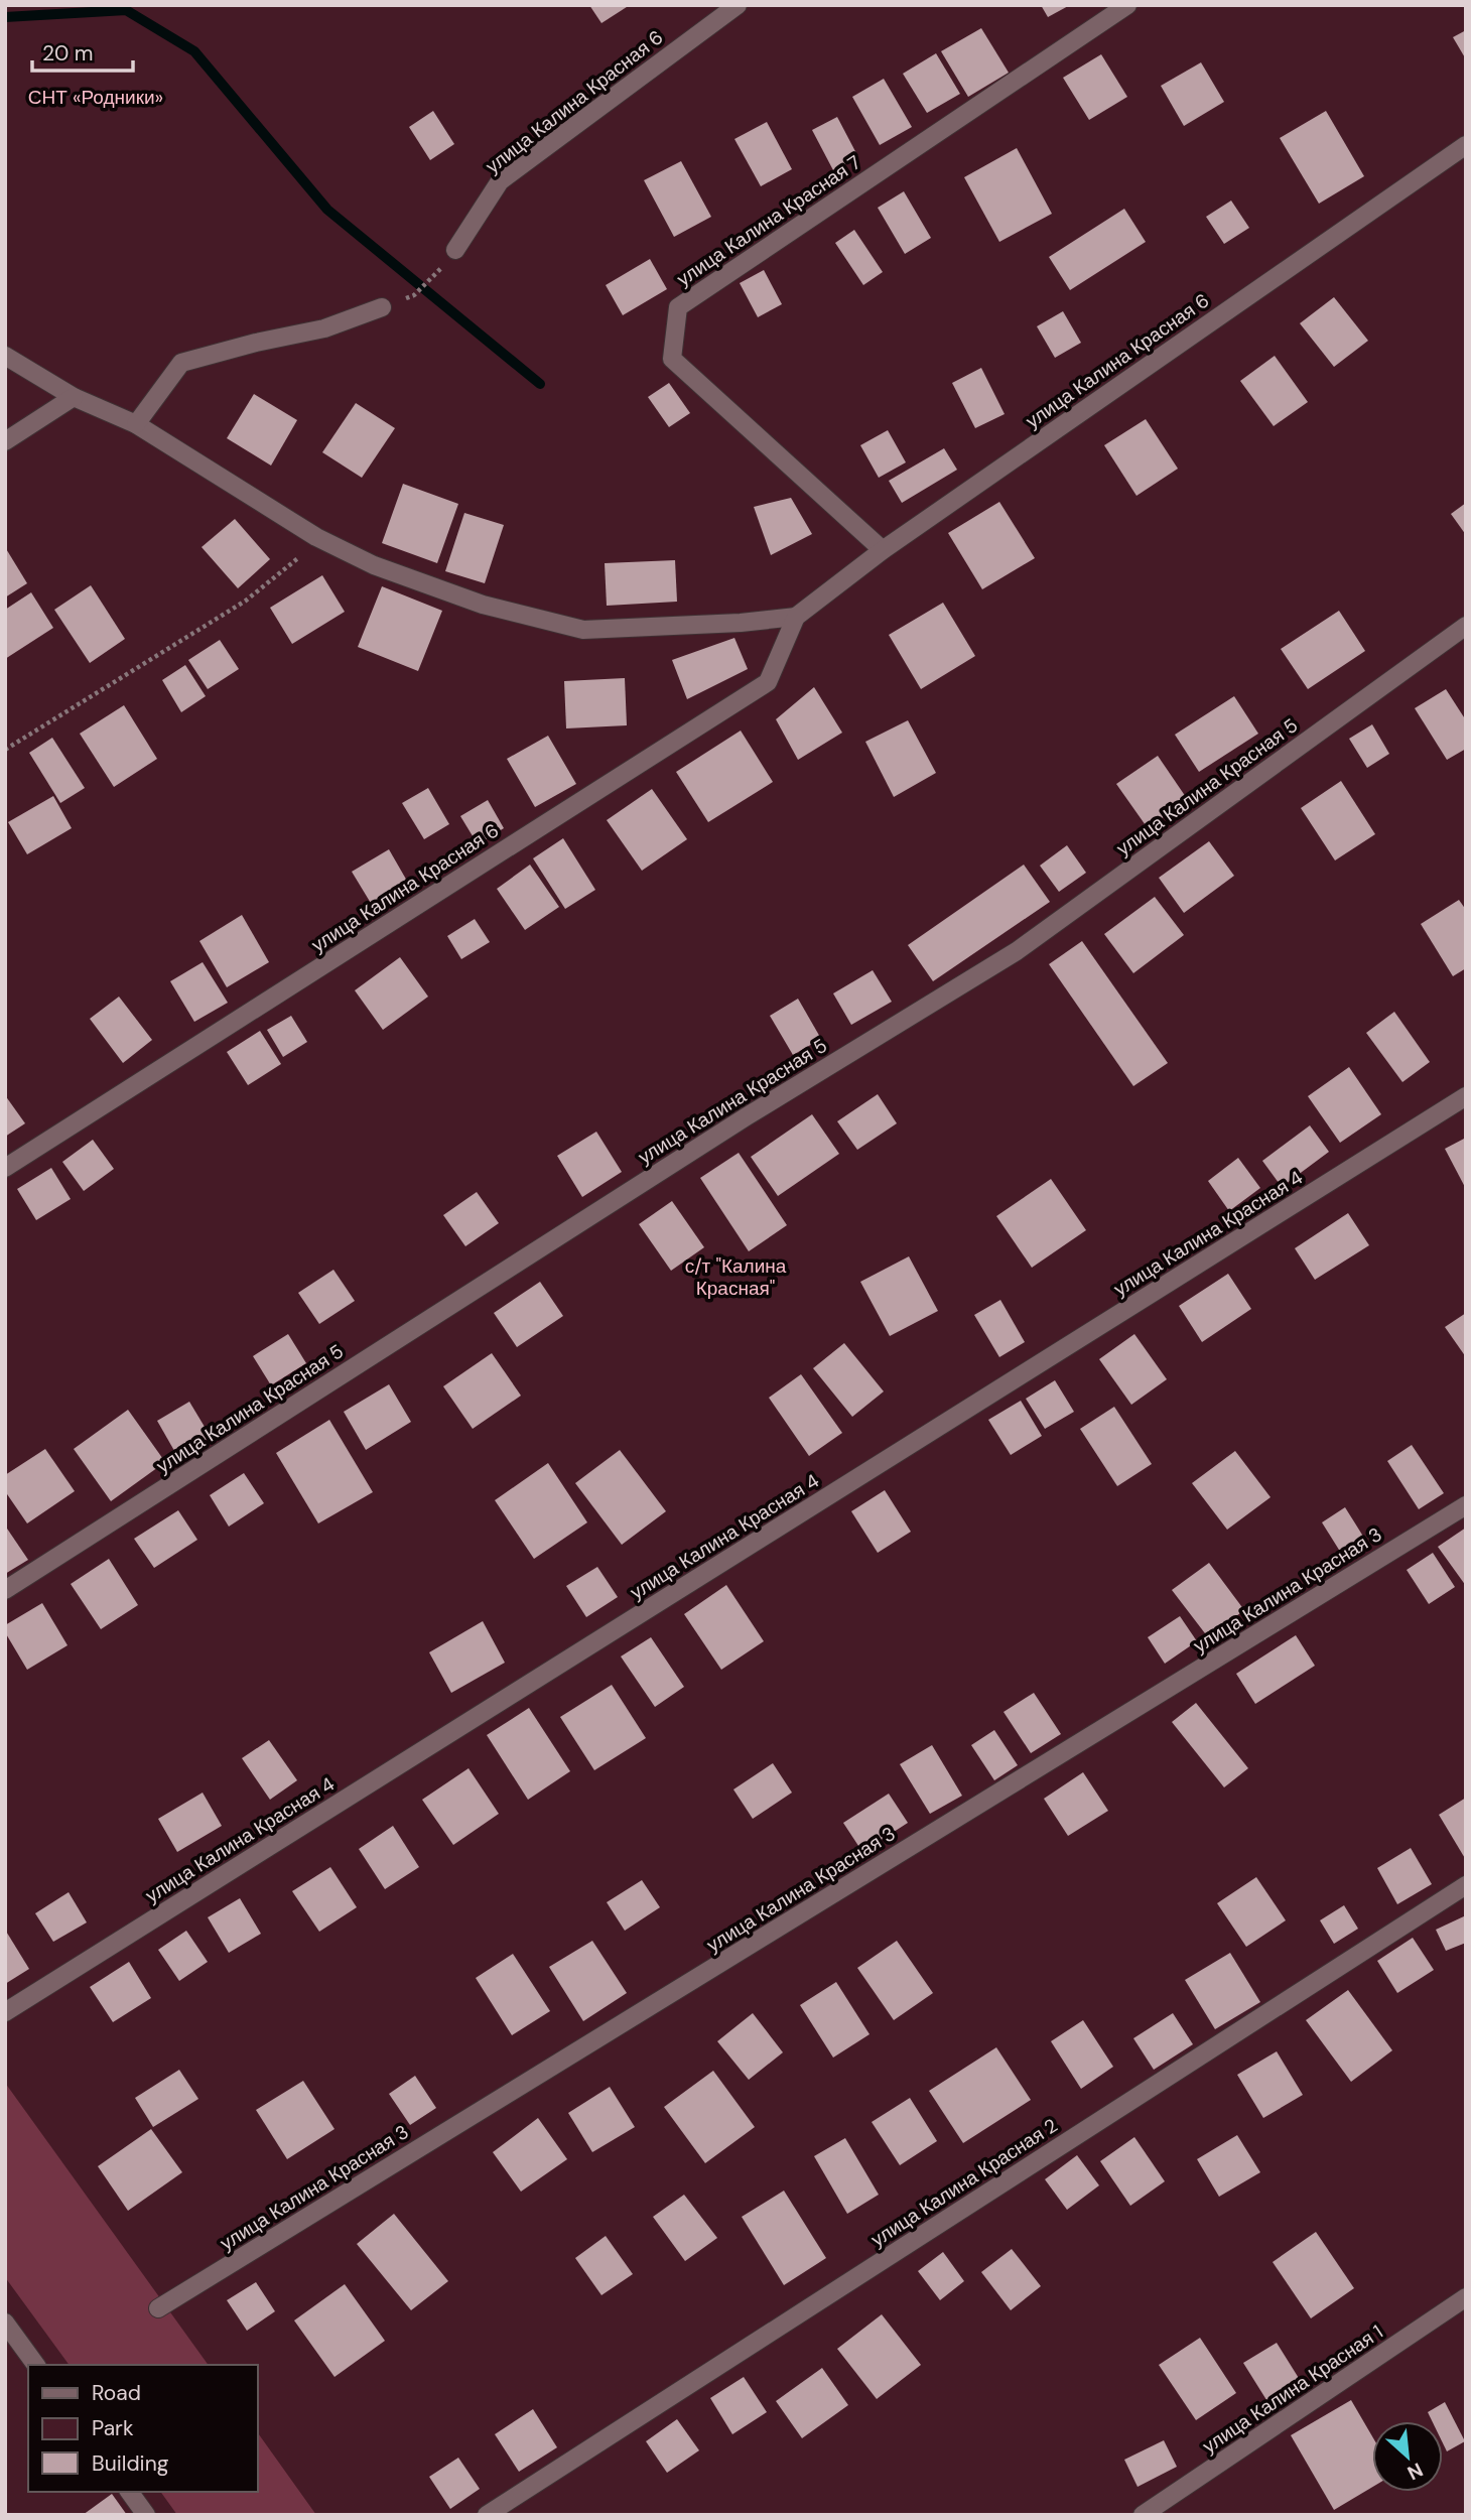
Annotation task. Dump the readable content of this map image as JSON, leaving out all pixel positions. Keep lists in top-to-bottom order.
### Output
{
  "streets": {
    "street": [
      "улица Калина Красная 6",
      "улица Калина Красная 7",
      "улица Калина Красная 5",
      "улица Калина Красная 4",
      "улица Калина Красная 3",
      "улица Калина Красная 2",
      "улица Калина Красная 1"
    ]
  },
  "crossings": [
    ["улица Калина Красная 6", "улица Калина Красная 7"]
  ],
  "parks": ["СНТ «Родники»", "с/т \"Калина Красная\""],
  "legend": ["Road", "Park", "Building"],
  "scale_bar": "20 m",
  "north": "bottom right"
}
